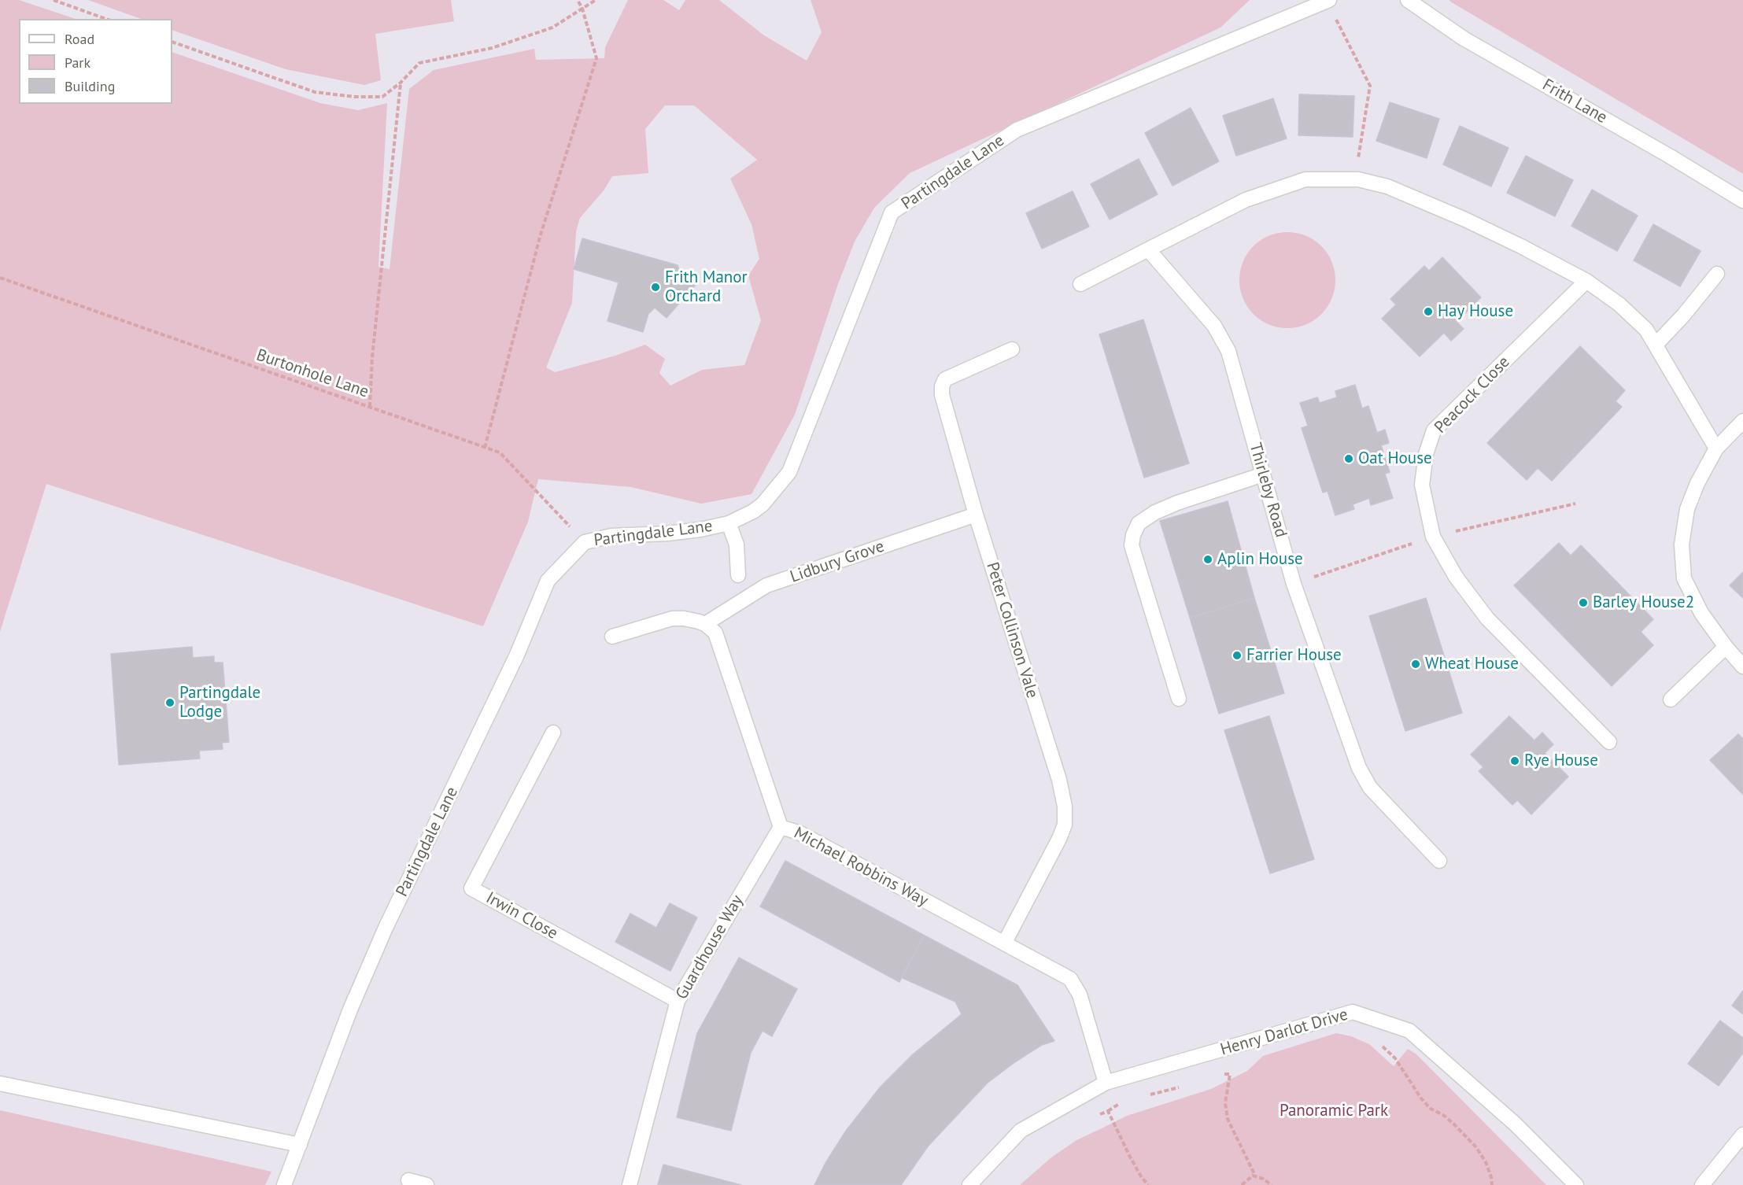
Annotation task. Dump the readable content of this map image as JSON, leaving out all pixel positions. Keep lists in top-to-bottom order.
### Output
{
  "streets": {
    "street": [
      "Frith Lane",
      "Partingdale Lane",
      "Peacock Close",
      "Thirleby Road",
      "Lidbury Grove",
      "Peter Collinson Vale",
      "Michael Robbins Way",
      "Irwin Close",
      "Guardhouse Way",
      "Henry Darlot Drive"
    ],
    "path": ["Burtonhole Lane"]
  },
  "crossings": [
    ["Partingdale Lane", "Burtonhole Lane"],
    ["Lidbury Grove", "Peter Collinson Vale"],
    ["Lidbury Grove", "Michael Robbins Way"],
    ["Peter Collinson Vale", "Michael Robbins Way"],
    ["Michael Robbins Way", "Guardhouse Way"],
    ["Michael Robbins Way", "Henry Darlot Drive"],
    ["Irwin Close", "Guardhouse Way"]
  ],
  "parks": ["Panoramic Park"],
  "places": [
    "Frith Manor Orchard",
    "Hay House",
    "Oat House",
    "Aplin House",
    "Barley House2",
    "Farrier House",
    "Wheat House",
    "Partingdale Lodge",
    "Rye House"
  ],
  "legend": ["Road", "Park", "Building"]
}
